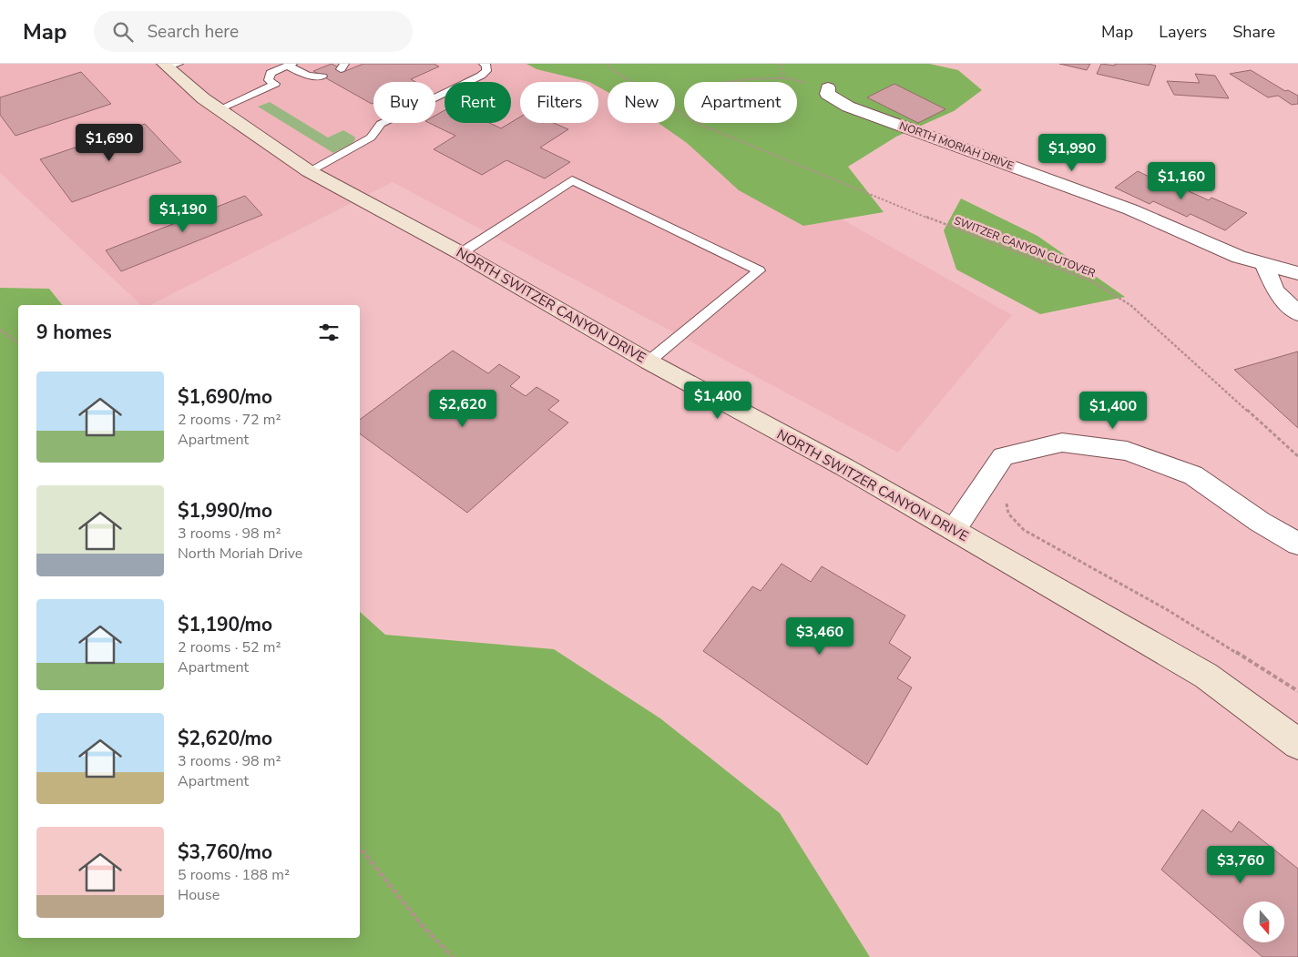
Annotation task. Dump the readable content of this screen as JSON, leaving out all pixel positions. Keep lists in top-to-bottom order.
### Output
{
  "streets": {
    "street": ["NORTH MORIAH DRIVE", "NORTH SWITZER CANYON DRIVE"],
    "path": ["SWITZER CANYON CUTOVER"]
  },
  "north": "bottom",
  "page": {
    "header": "Map",
    "search": "Search here",
    "nav": ["Map", "Layers", "Share"],
    "chip": [
      "Buy",
      "Rent",
      "Filters",
      "New",
      "Apartment"
    ],
    "price": [
      "$1,690",
      "$1,990",
      "$1,160",
      "$1,190",
      "$1,400",
      "$2,620",
      "$1,400",
      "$3,460",
      "$3,760"
    ],
    "heading": "9 homes",
    "list": [
      {
        "name": "$1,690/mo",
        "note": "2 rooms · 72 m² · Apartment"
      },
      {
        "name": "$1,990/mo",
        "note": "3 rooms · 98 m² · North Moriah Drive"
      },
      {
        "name": "$1,190/mo",
        "note": "2 rooms · 52 m² · Apartment"
      },
      {
        "name": "$2,620/mo",
        "note": "3 rooms · 98 m² · Apartment"
      },
      {
        "name": "$3,760/mo",
        "note": "5 rooms · 188 m² · House"
      }
    ]
  }
}
